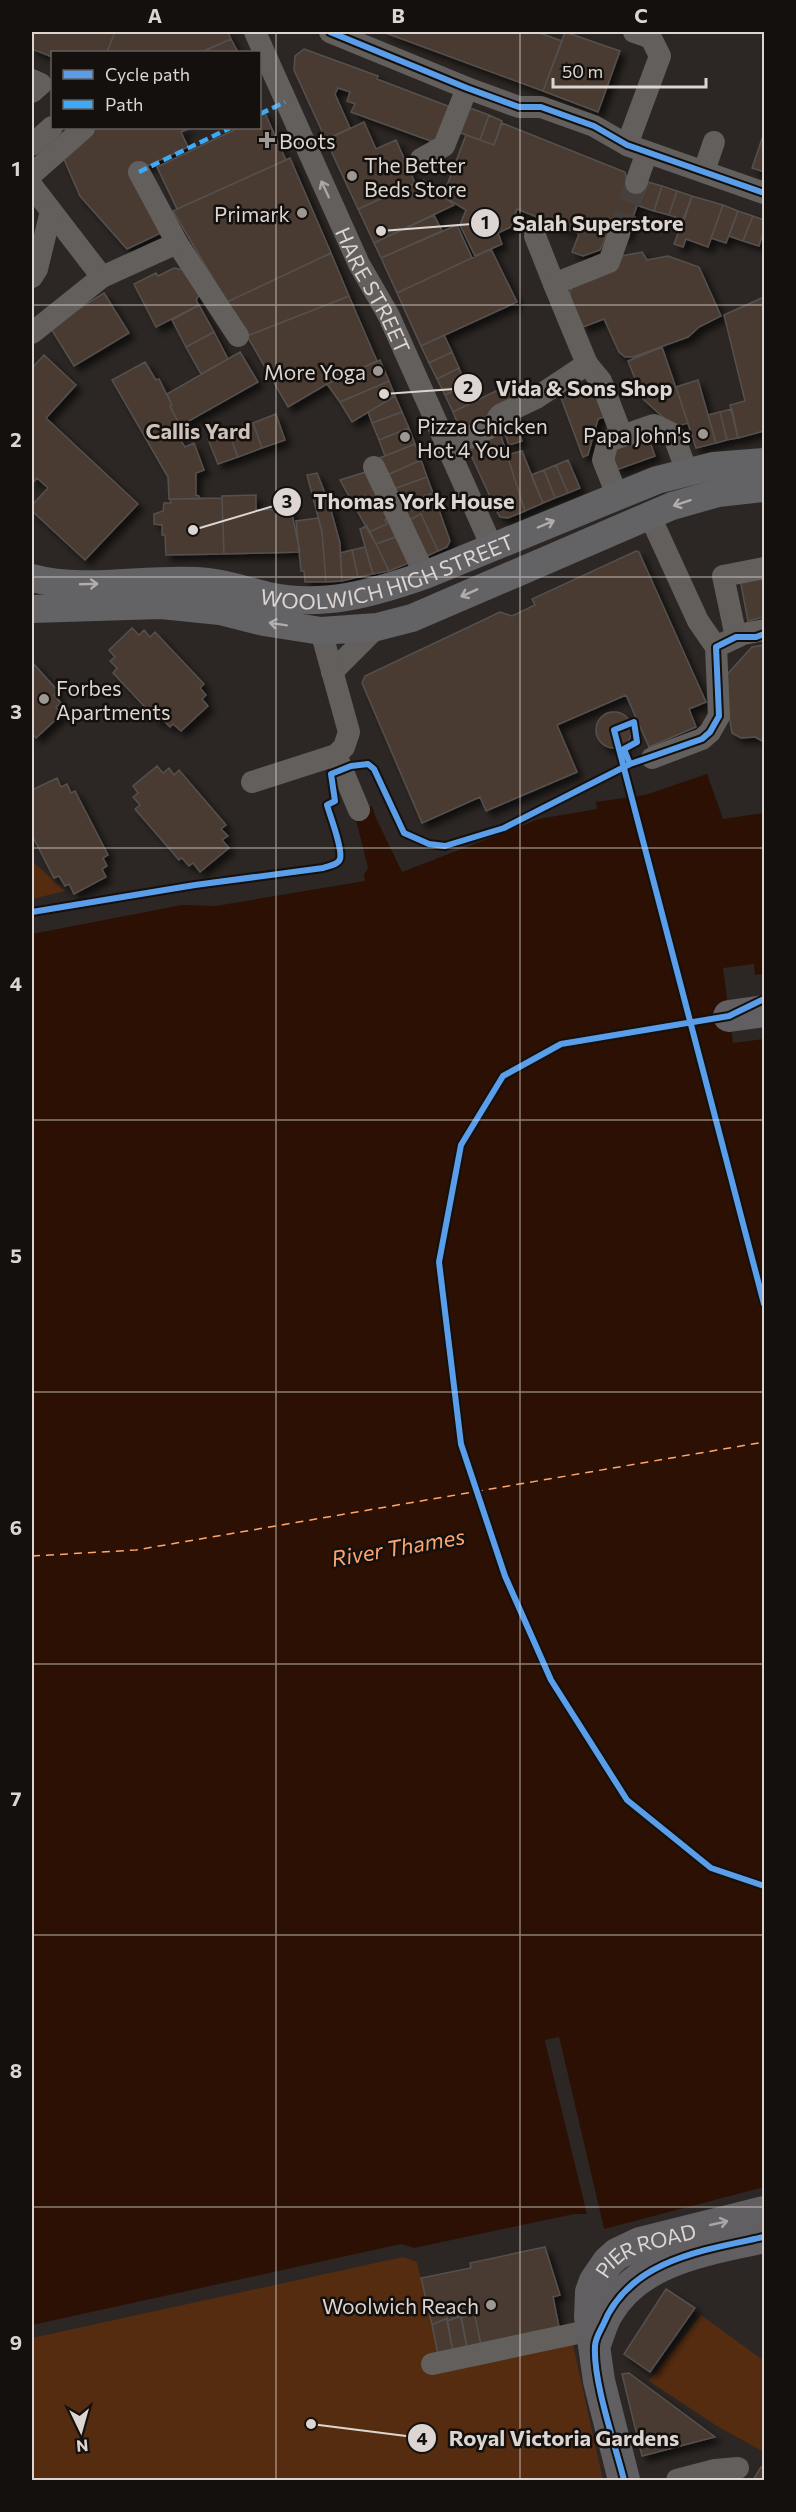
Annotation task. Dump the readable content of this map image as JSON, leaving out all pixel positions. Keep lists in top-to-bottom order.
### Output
{
  "streets": {
    "highway": ["PIER ROAD"],
    "main road": ["WOOLWICH HIGH STREET"],
    "street": ["HARE STREET"]
  },
  "crossings": [
    ["HARE STREET", "WOOLWICH HIGH STREET"]
  ],
  "districts": ["Callis Yard"],
  "water": ["River Thames"],
  "places": {
    "health": ["Boots"],
    "other": [
      "The Better Beds Store",
      "Primark",
      "Salah Superstore",
      "More Yoga",
      "Vida & Sons Shop",
      "Papa John's",
      "Pizza Chicken Hot 4 You",
      "Thomas York House",
      "Forbes Apartments",
      "Woolwich Reach",
      "Royal Victoria Gardens"
    ]
  },
  "legend": ["Cycle path", "Path"],
  "scale_bar": "50 m",
  "north": "bottom",
  "grid": {
    "columns": ["A", "B", "C"],
    "rows": [
      "1",
      "2",
      "3",
      "4",
      "5",
      "6",
      "7",
      "8",
      "9"
    ]
  }
}
